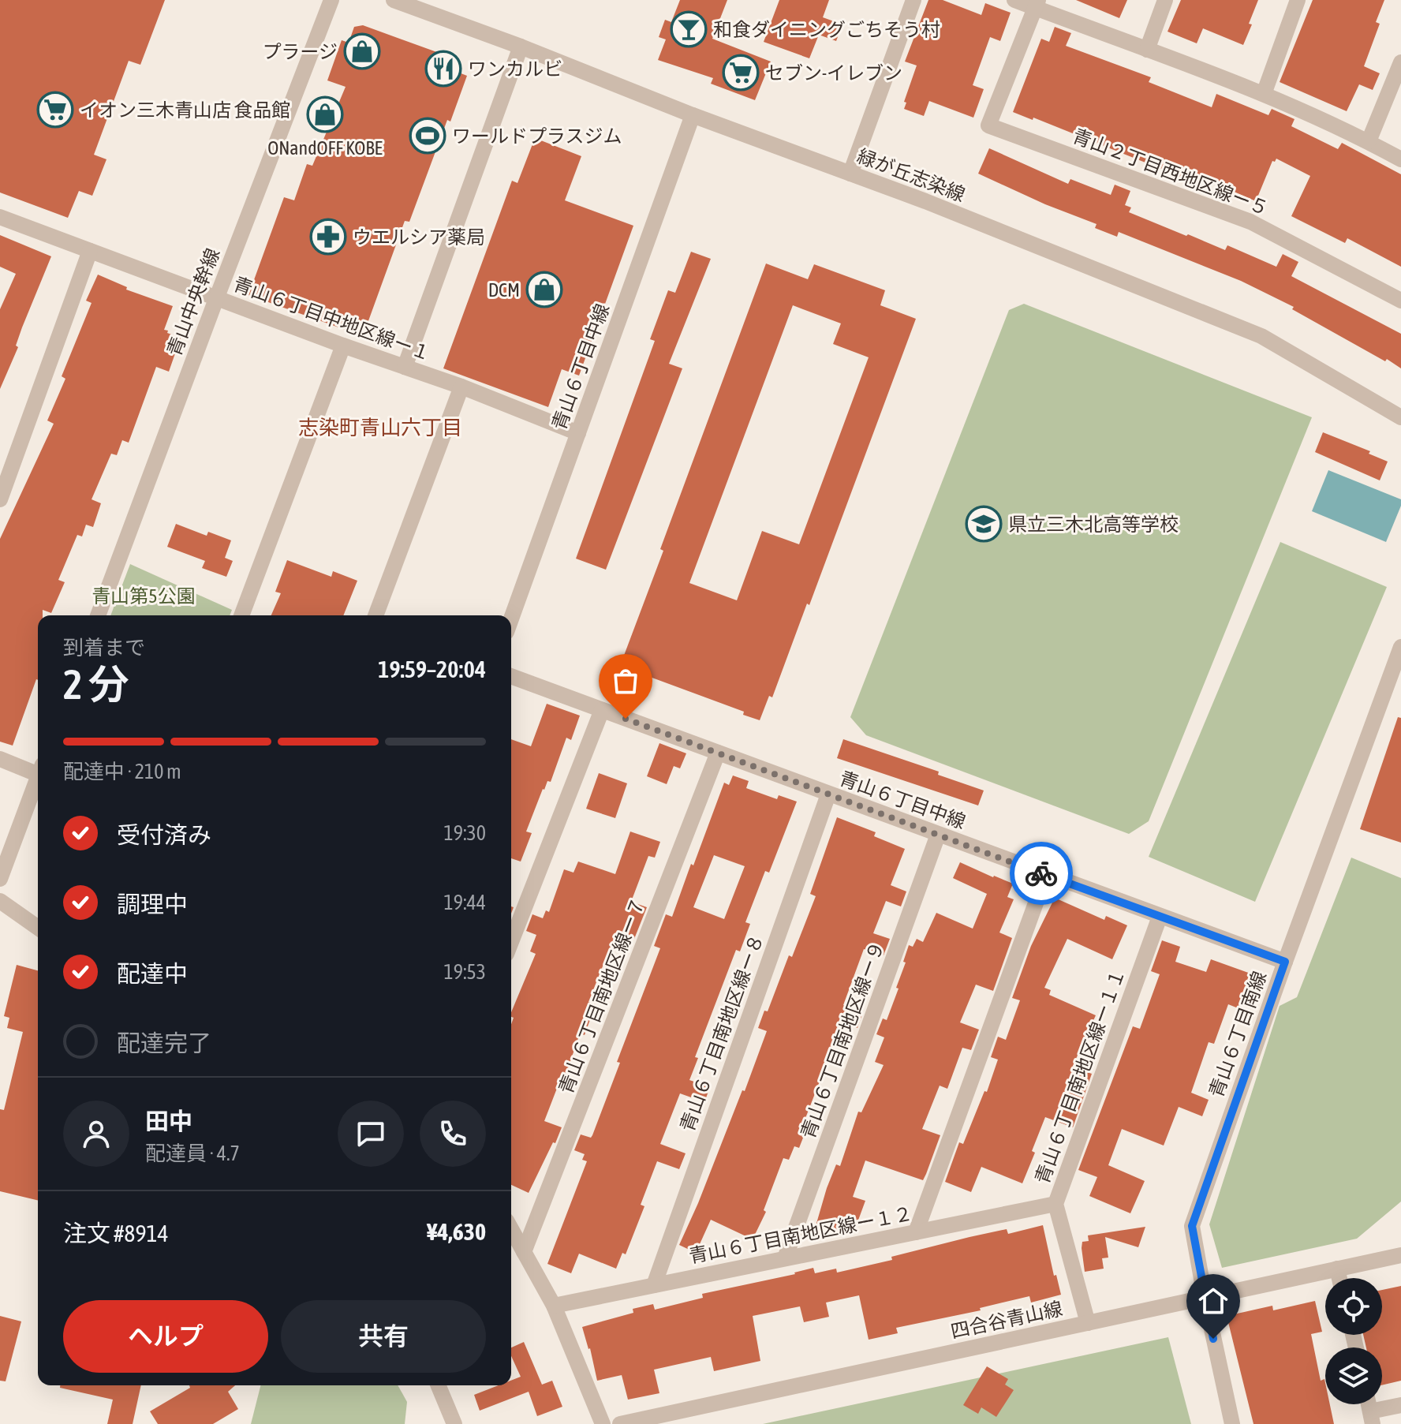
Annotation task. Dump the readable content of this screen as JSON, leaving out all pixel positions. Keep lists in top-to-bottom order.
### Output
{
  "streets": {
    "street": [
      "青山２丁目西地区線ー５",
      "緑が丘志染線",
      "青山中央幹線",
      "青山６丁目中地区線ー１",
      "青山６丁目中線",
      "青山６丁目南地区線ー７",
      "青山６丁目南地区線ー８",
      "青山６丁目南線",
      "青山６丁目南地区線ー９",
      "青山６丁目南地区線ー１１",
      "青山６丁目南地区線ー１２",
      "四合谷青山線"
    ]
  },
  "crossings": [
    ["緑が丘志染線", "青山６丁目中線"],
    ["青山中央幹線", "青山６丁目中地区線ー１"],
    ["青山６丁目中地区線ー１", "青山６丁目中線"],
    ["青山６丁目中線", "青山６丁目南地区線ー７"],
    ["青山６丁目中線", "青山６丁目南地区線ー８"],
    ["青山６丁目中線", "青山６丁目南線"],
    ["青山６丁目中線", "青山６丁目南地区線ー９"],
    ["青山６丁目中線", "青山６丁目南地区線ー１１"],
    ["青山６丁目南地区線ー８", "青山６丁目南地区線ー１２"],
    ["青山６丁目南線", "四合谷青山線"],
    ["青山６丁目南地区線ー９", "青山６丁目南地区線ー１２"],
    ["青山６丁目南地区線ー１１", "青山６丁目南地区線ー１２"],
    ["青山６丁目南地区線ー１１", "四合谷青山線"]
  ],
  "districts": ["志染町青山六丁目"],
  "parks": ["青山第5公園"],
  "places": {
    "bar": ["和食ダイニングごちそう村"],
    "shop": ["プラージ", "ONandOFF KOBE", "DCM"],
    "restaurant": ["ワンカルビ"],
    "supermarket": ["セブン-イレブン", "イオン三木青山店 食品館"],
    "sports": ["ワールドプラスジム"],
    "pharmacy": ["ウエルシア薬局"],
    "school or university": ["県立三木北高等学校"]
  },
  "page": {
    "heading": ["2 分", "到着まで", "19:59–20:04"],
    "panel": [
      "田中",
      "配達員 · 4.7",
      "注文 #8914",
      "¥4,630"
    ],
    "bar": "配達中 · 210 m",
    "list": [
      ["受付済み", "19:30"],
      ["調理中", "19:44"],
      ["配達中", "19:53"],
      "配達完了"
    ],
    "buttons": ["ヘルプ", "共有"]
  }
}
